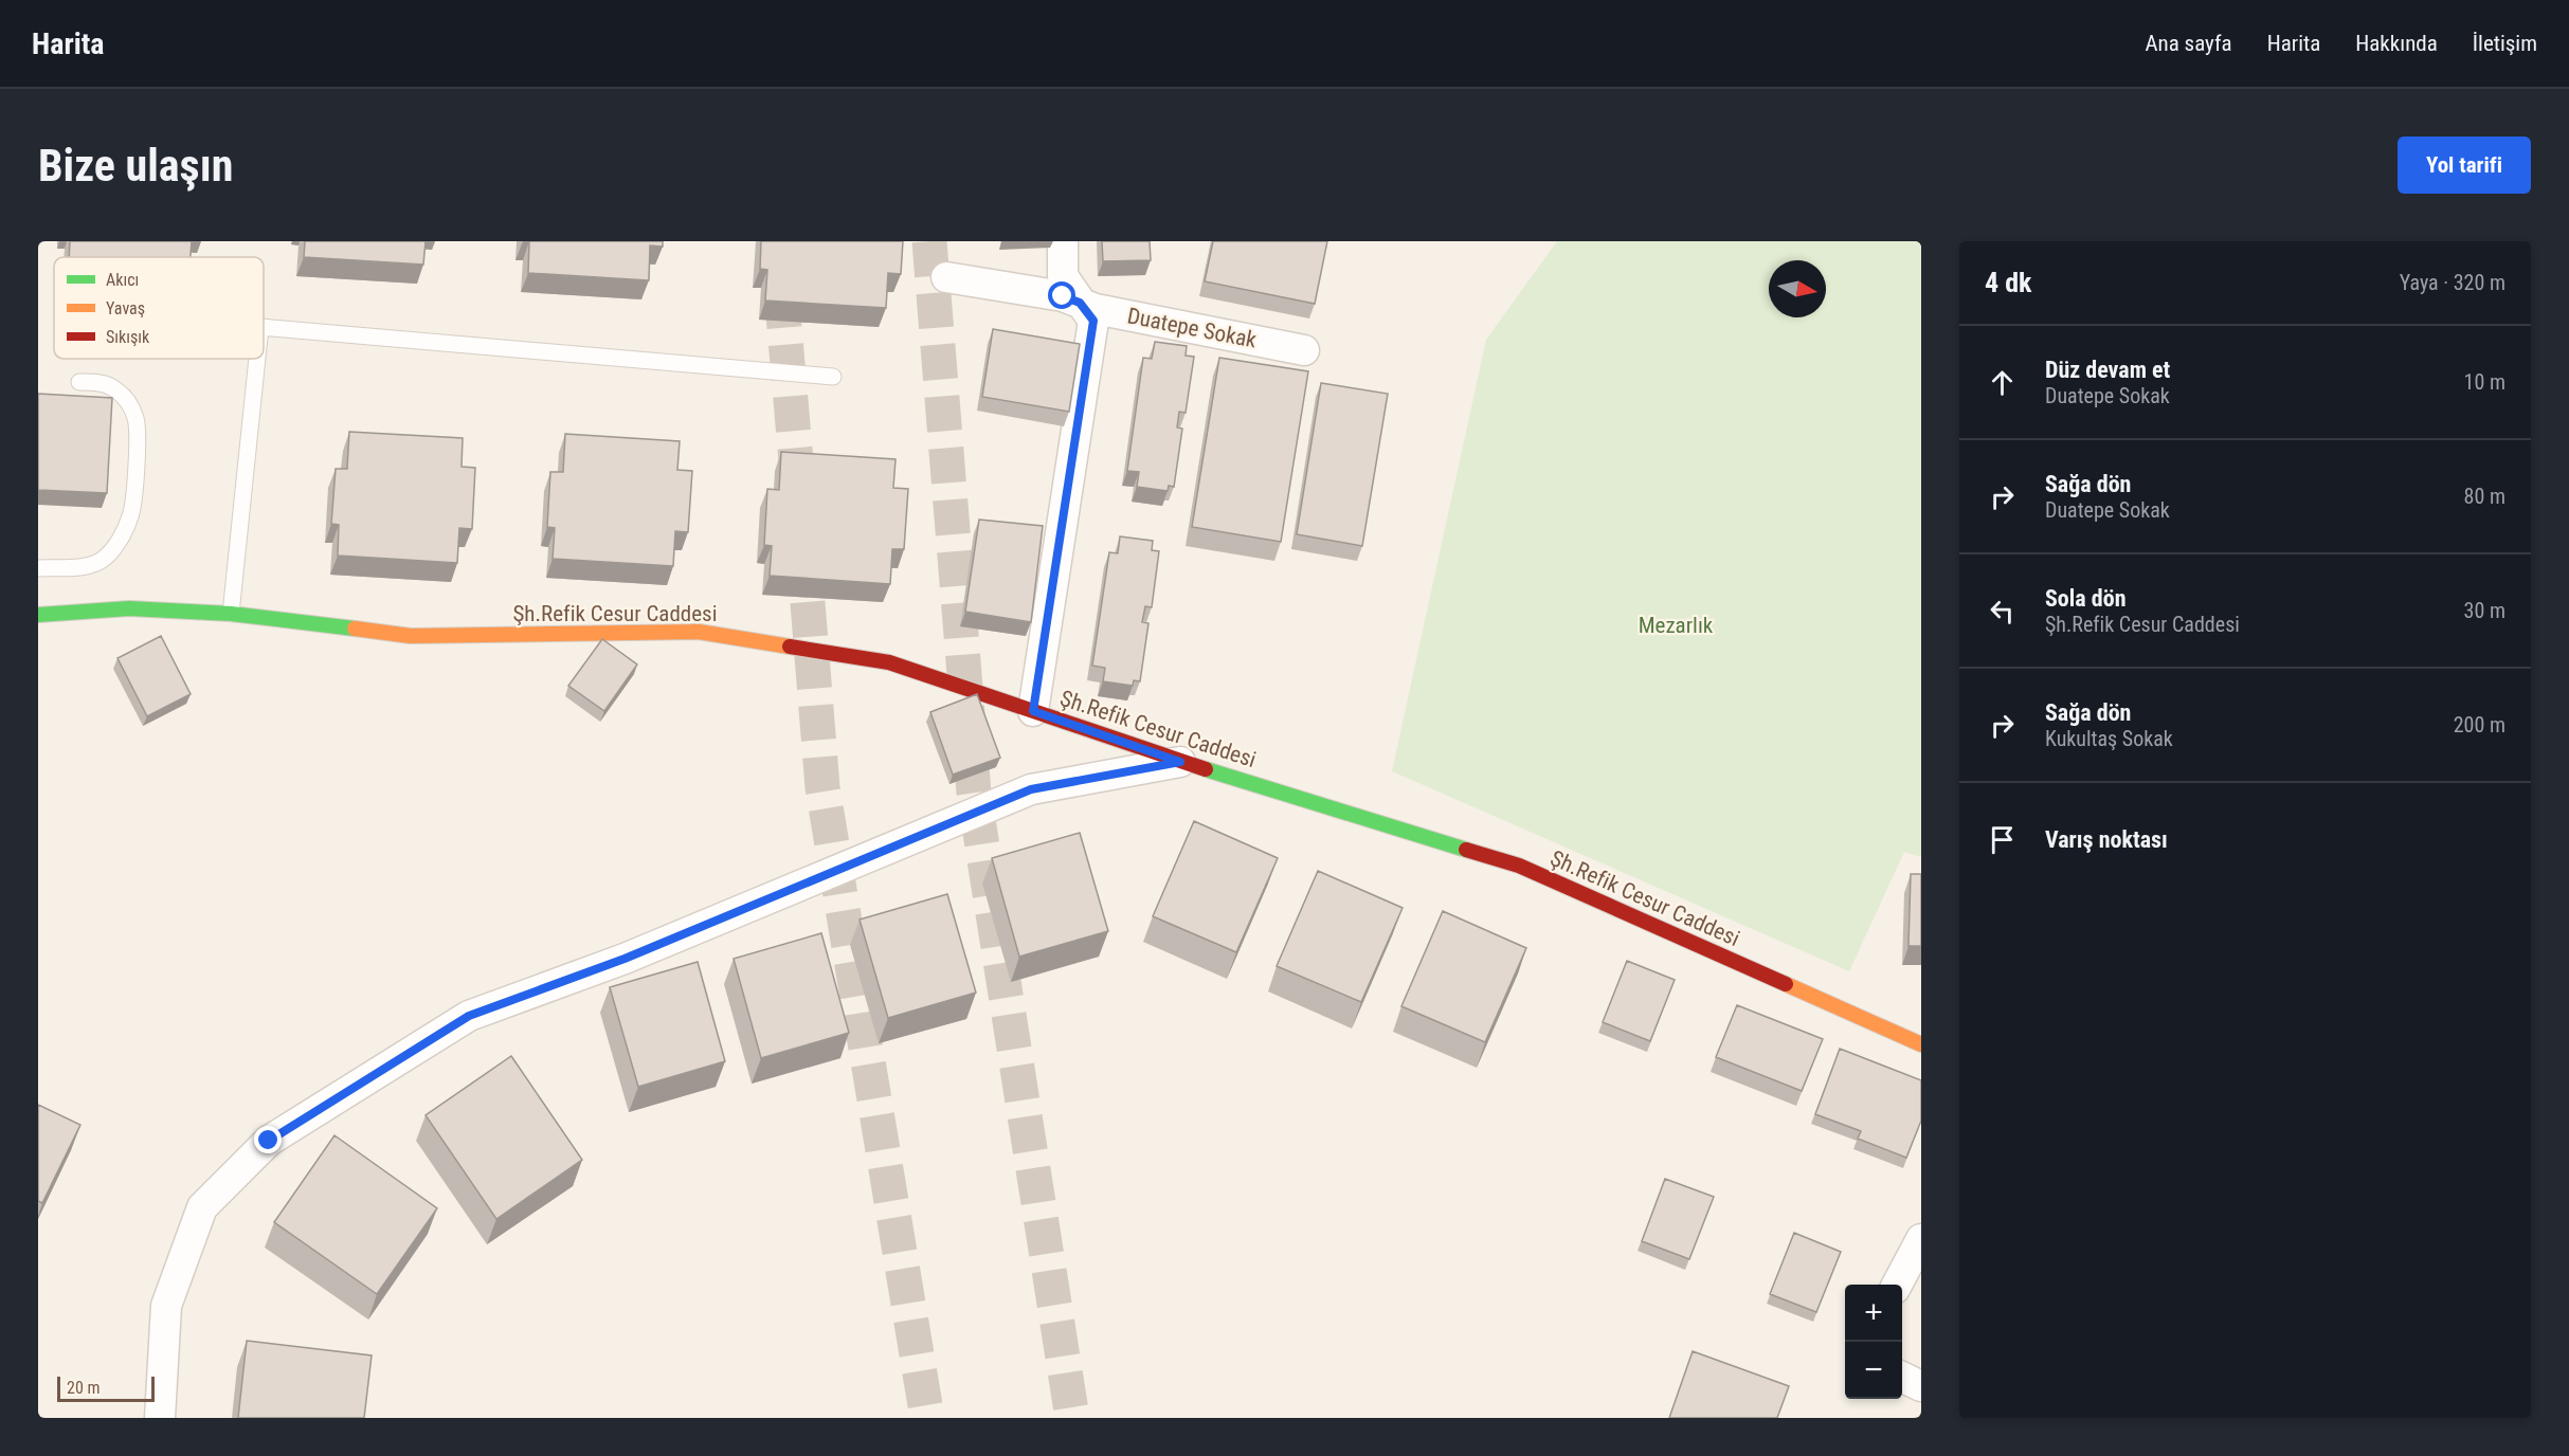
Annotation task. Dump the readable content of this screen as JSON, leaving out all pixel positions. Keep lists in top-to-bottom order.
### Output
{
  "streets": {
    "street": ["Duatepe Sokak", "Şh.Refik Cesur Caddesi"]
  },
  "crossings": [
    ["Duatepe Sokak", "Şh.Refik Cesur Caddesi"]
  ],
  "parks": ["Mezarlık"],
  "legend": ["Akıcı", "Yavaş", "Sıkışık"],
  "scale_bar": "20 m",
  "north": "right",
  "page": {
    "header": "Harita",
    "nav": [
      "Ana sayfa",
      "Harita",
      "Hakkında",
      "İletişim"
    ],
    "buttons": "Yol tarifi",
    "title": "Bize ulaşın",
    "heading": ["4 dk", "Yaya · 320 m"],
    "list": [
      ["Düz devam et", "Duatepe Sokak", "10 m"],
      ["Sağa dön", "Duatepe Sokak", "80 m"],
      ["Sola dön", "Şh.Refik Cesur Caddesi", "30 m"],
      ["Sağa dön", "Kukultaş Sokak", "200 m"],
      "Varış noktası"
    ],
    "map_buttons": ["+", "−"],
    "scale": "20 m"
  }
}
